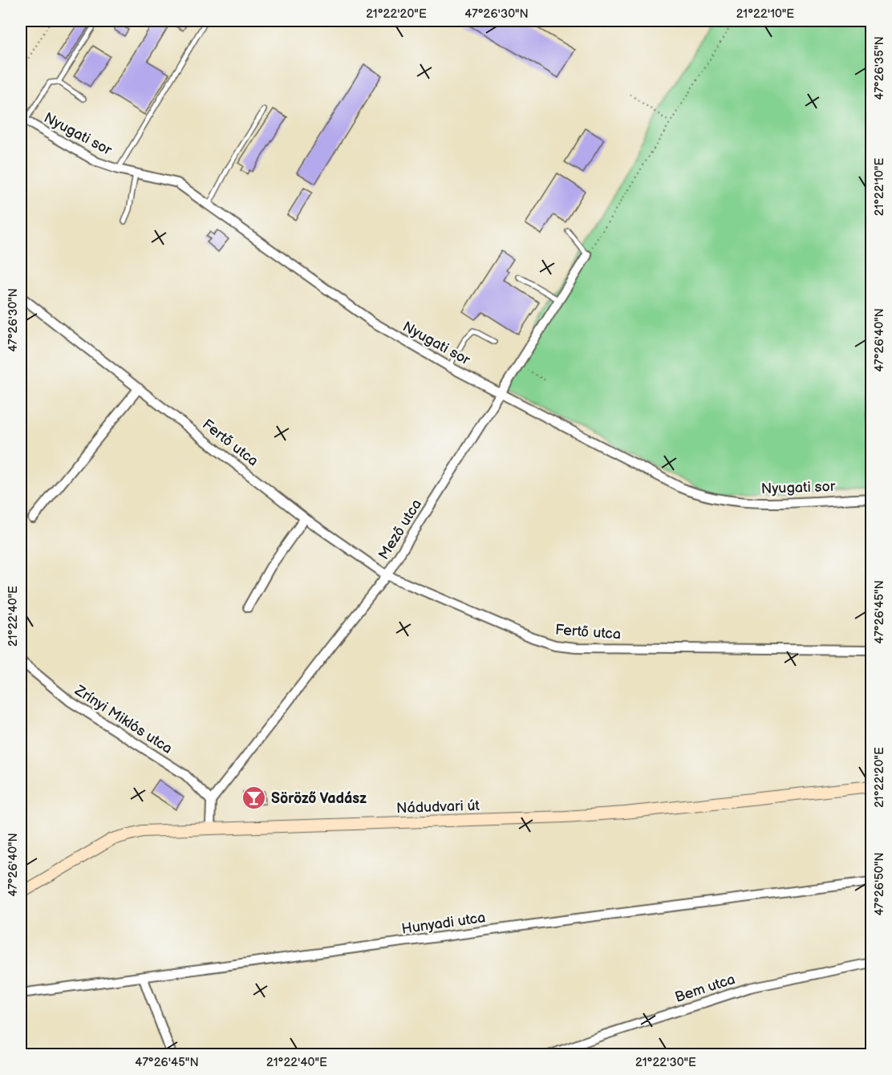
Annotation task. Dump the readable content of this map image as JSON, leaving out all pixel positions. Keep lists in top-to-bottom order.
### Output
{
  "streets": {
    "main road": ["Nádudvari út"],
    "street": [
      "Nyugati sor",
      "Fertő utca",
      "Mező utca",
      "Zrínyi Miklós utca",
      "Hunyadi utca",
      "Bem utca"
    ]
  },
  "crossings": [
    ["Nyugati sor", "Mező utca"],
    ["Fertő utca", "Mező utca"],
    ["Mező utca", "Zrínyi Miklós utca"]
  ],
  "places": {
    "bar": ["Söröző Vadász"]
  },
  "coordinates": [
    "21°22'20\"E",
    "47°26'30\"N",
    "21°22'10\"E",
    "47°26'35\"N",
    "47°26'40\"N",
    "47°26'45\"N",
    "21°22'40\"E",
    "47°26'50\"N",
    "21°22'30\"E"
  ]
}
